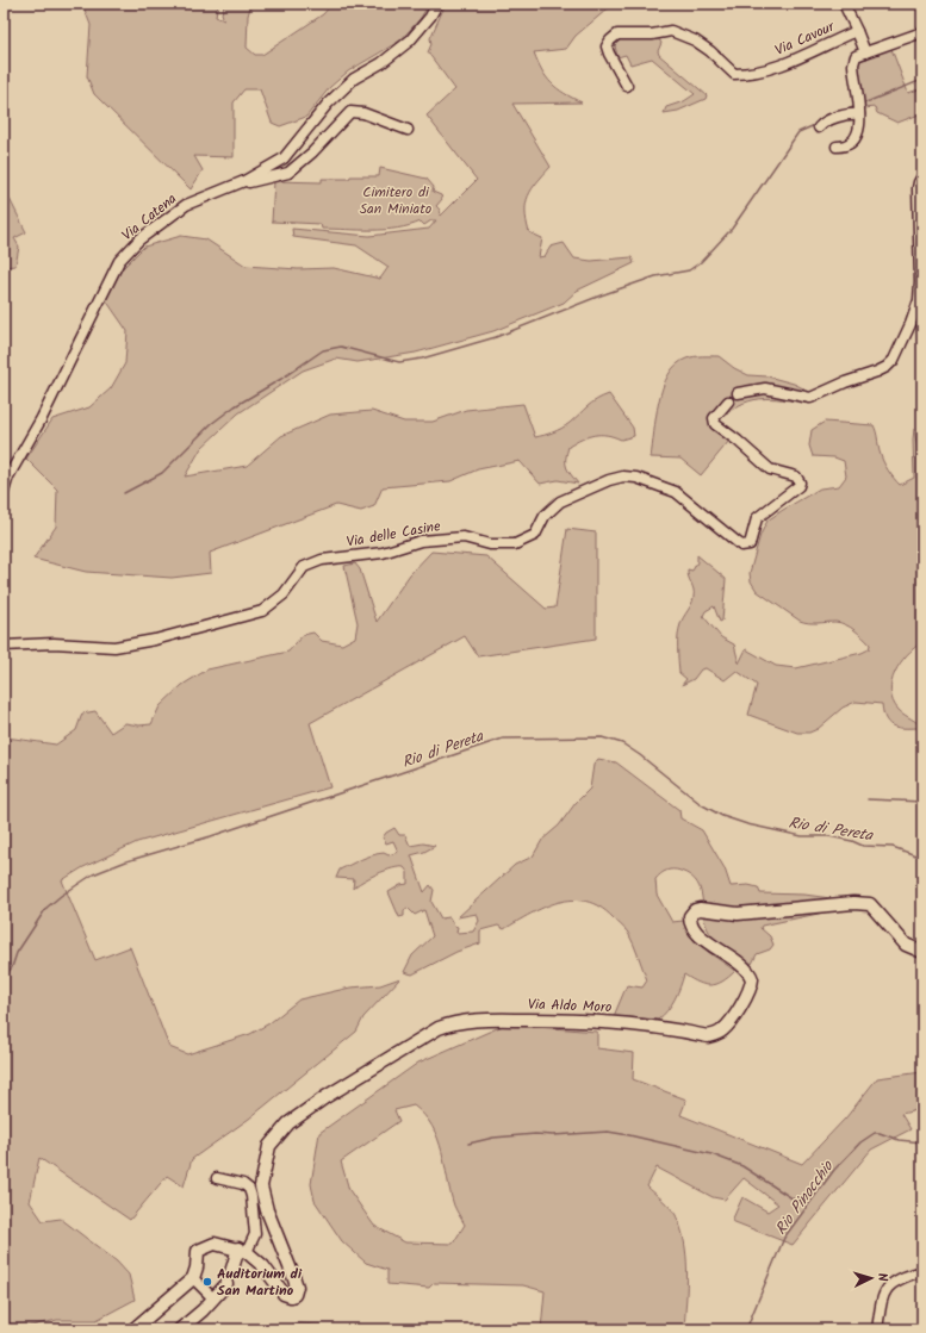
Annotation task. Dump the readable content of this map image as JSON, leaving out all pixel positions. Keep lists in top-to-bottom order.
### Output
{
  "streets": {
    "main road": ["Via Aldo Moro"],
    "street": ["Via Cavour", "Via Catena", "Via delle Casine"]
  },
  "water": ["Rio di Pereta", "Rio Pinocchio"],
  "parks": ["Cimitero di San Miniato"],
  "places": ["Auditorium di San Martino"],
  "north": "right"
}
